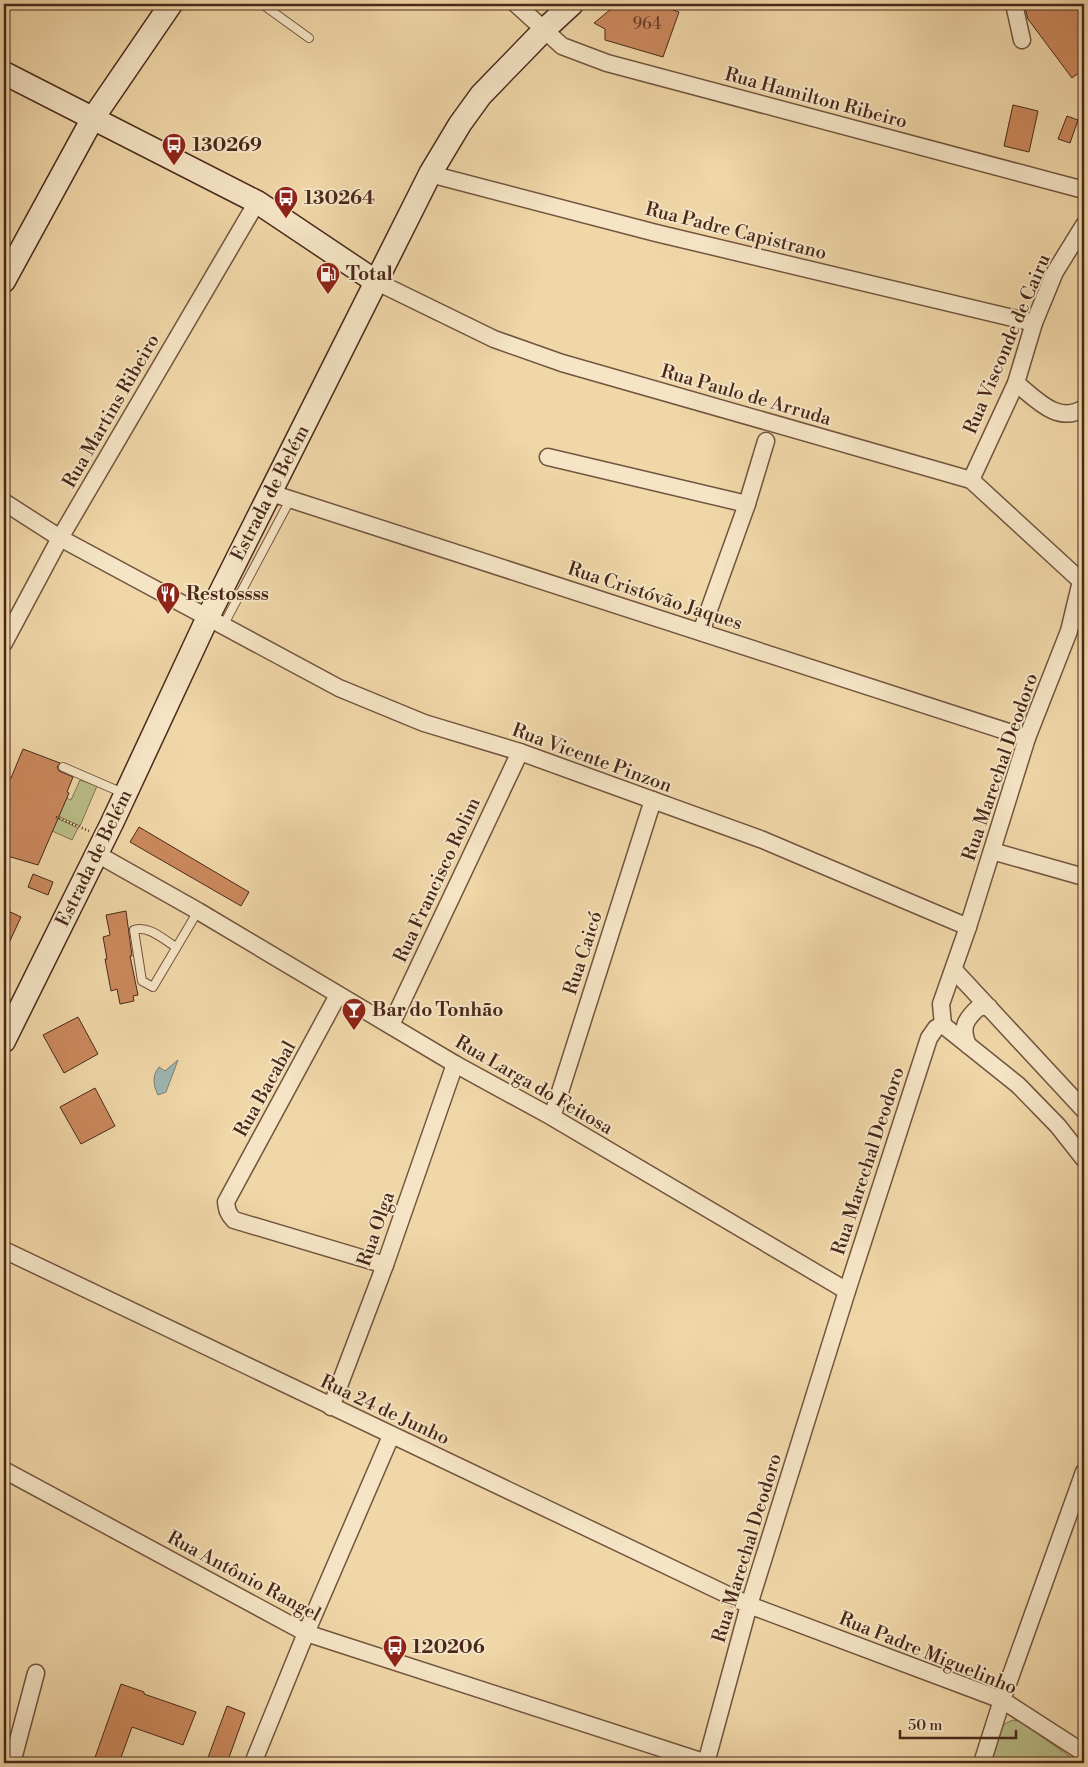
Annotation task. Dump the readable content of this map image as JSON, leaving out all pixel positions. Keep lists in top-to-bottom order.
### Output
{
  "streets": {
    "main road": ["Estrada de Belém"],
    "street": [
      "Rua Hamilton Ribeiro",
      "Rua Padre Capistrano",
      "Rua Visconde de Cairu",
      "Rua Paulo de Arruda",
      "Rua Martins Ribeiro",
      "Rua Cristóvão Jaques",
      "Rua Vicente Pinzon",
      "Rua Marechal Deodoro",
      "Rua Francisco Rolim",
      "Rua Caicó",
      "Rua Larga do Feitosa",
      "Rua Bacabal",
      "Rua Olga",
      "Rua 24 de Junho",
      "Rua Antônio Rangel",
      "Rua Padre Miguelinho"
    ]
  },
  "crossings": [
    ["Rua Hamilton Ribeiro", "Estrada de Belém"],
    ["Rua Padre Capistrano", "Rua Visconde de Cairu"],
    ["Rua Padre Capistrano", "Estrada de Belém"],
    ["Rua Visconde de Cairu", "Rua Paulo de Arruda"],
    ["Rua Paulo de Arruda", "Estrada de Belém"],
    ["Rua Paulo de Arruda", "Rua Marechal Deodoro"],
    ["Rua Martins Ribeiro", "Rua Vicente Pinzon"],
    ["Estrada de Belém", "Rua Cristóvão Jaques"],
    ["Estrada de Belém", "Rua Vicente Pinzon"],
    ["Estrada de Belém", "Rua Larga do Feitosa"],
    ["Rua Cristóvão Jaques", "Rua Marechal Deodoro"],
    ["Rua Vicente Pinzon", "Rua Marechal Deodoro"],
    ["Rua Vicente Pinzon", "Rua Francisco Rolim"],
    ["Rua Vicente Pinzon", "Rua Caicó"],
    ["Rua Marechal Deodoro", "Rua Larga do Feitosa"],
    ["Rua Marechal Deodoro", "Rua 24 de Junho"],
    ["Rua Marechal Deodoro", "Rua Antônio Rangel"],
    ["Rua Marechal Deodoro", "Rua Padre Miguelinho"],
    ["Rua Francisco Rolim", "Rua Larga do Feitosa"],
    ["Rua Caicó", "Rua Larga do Feitosa"],
    ["Rua Larga do Feitosa", "Rua Bacabal"],
    ["Rua Larga do Feitosa", "Rua Olga"],
    ["Rua Bacabal", "Rua Olga"],
    ["Rua Olga", "Rua 24 de Junho"],
    ["Rua 24 de Junho", "Rua Padre Miguelinho"]
  ],
  "places": {
    "bus stop": ["130269", "130264", "120206"],
    "fuel station": ["Total"],
    "restaurant": ["Restossss"],
    "bar": ["Bar do Tonhão"]
  },
  "house_numbers": ["964"],
  "scale_bar": "50 m"
}
